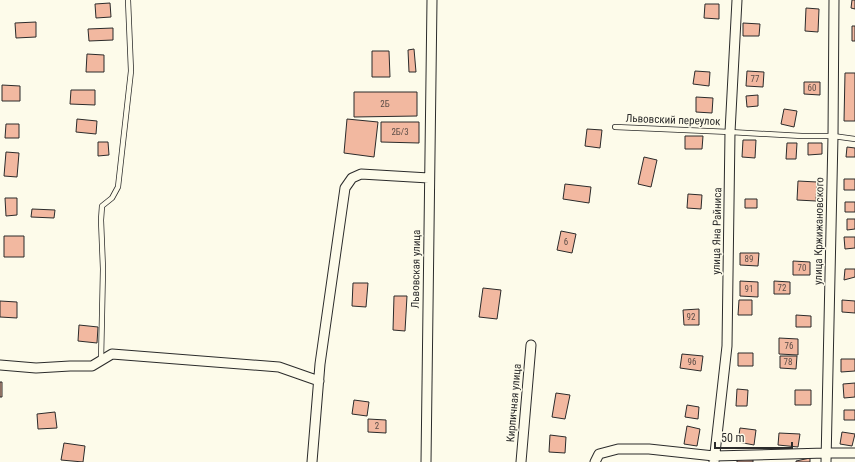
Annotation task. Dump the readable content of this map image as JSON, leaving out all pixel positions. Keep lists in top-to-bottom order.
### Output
{
  "streets": {
    "street": [
      "улица Яна Райниса",
      "улица Кржижановского",
      "Львовская улица",
      "Кирпичная улица"
    ],
    "lane": ["Львовский переулок"]
  },
  "crossings": [
    ["Львовский переулок", "улица Яна Райниса"],
    ["Львовский переулок", "улица Кржижановского"]
  ],
  "house_numbers": [
    "77",
    "60",
    "2Б",
    "2Б/3",
    "6",
    "89",
    "70",
    "72",
    "91",
    "92",
    "76",
    "96",
    "78",
    "2"
  ],
  "scale_bar": "50 m"
}
